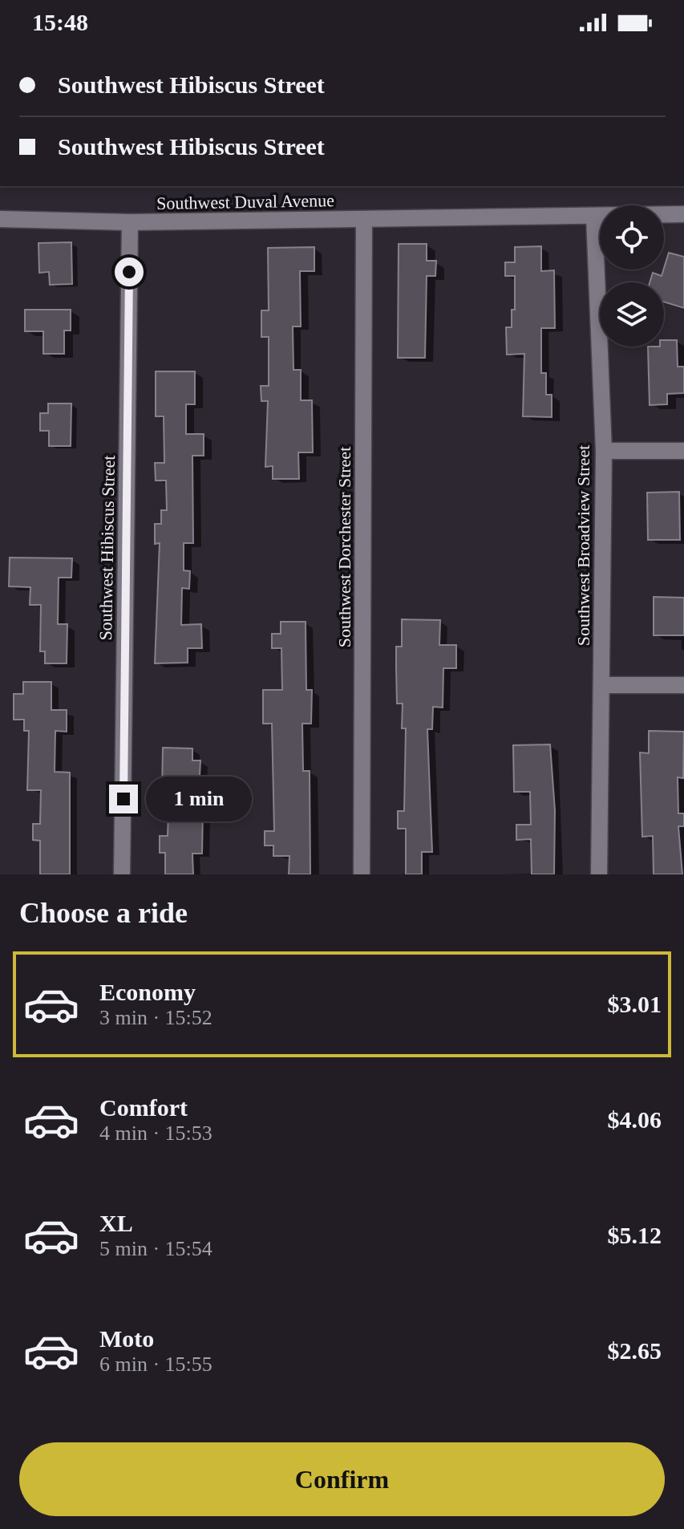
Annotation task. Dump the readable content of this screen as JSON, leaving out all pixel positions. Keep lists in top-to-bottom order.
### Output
{
  "streets": {
    "street": [
      "Southwest Duval Avenue",
      "Southwest Broadview Street",
      "Southwest Dorchester Street",
      "Southwest Hibiscus Street"
    ]
  },
  "crossings": [
    ["Southwest Duval Avenue", "Southwest Broadview Street"],
    ["Southwest Duval Avenue", "Southwest Dorchester Street"],
    ["Southwest Duval Avenue", "Southwest Hibiscus Street"]
  ],
  "page": {
    "status": "15:48",
    "banner": ["Southwest Hibiscus Street", "Southwest Hibiscus Street"],
    "bubble": "1 min",
    "heading": "Choose a ride",
    "list": [
      {
        "name": "Economy",
        "note": "3 min · 15:52",
        "value": "$3.01"
      },
      {
        "name": "Comfort",
        "note": "4 min · 15:53",
        "value": "$4.06"
      },
      {
        "name": "XL",
        "note": "5 min · 15:54",
        "value": "$5.12"
      },
      {
        "name": "Moto",
        "note": "6 min · 15:55",
        "value": "$2.65"
      }
    ],
    "buttons": "Confirm"
  }
}
